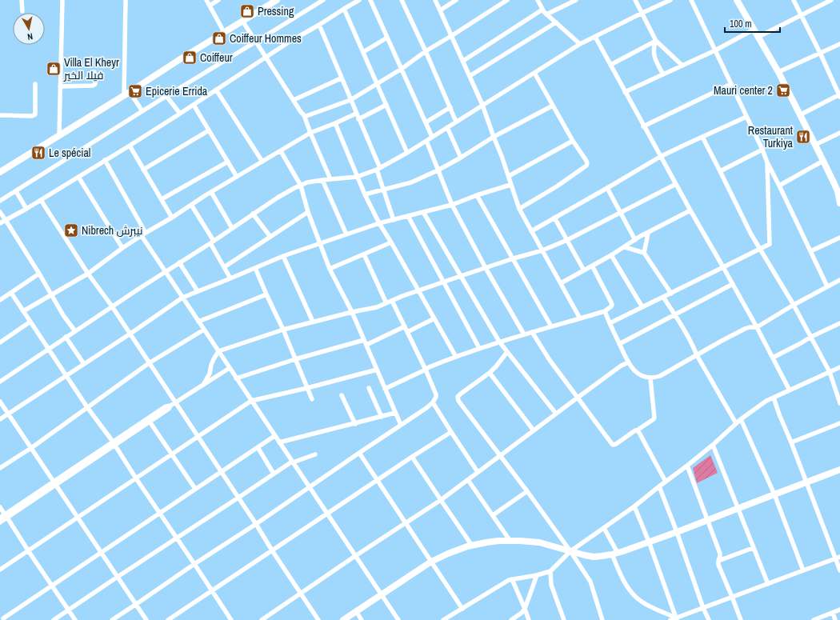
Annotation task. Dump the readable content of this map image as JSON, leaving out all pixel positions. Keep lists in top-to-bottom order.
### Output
{
  "places": {
    "shop": [
      "Pressing",
      "Coiffeur Hommes",
      "Coiffeur",
      "Villa El Kheyr فيلا الخير"
    ],
    "supermarket": ["Mauri center 2", "Epicerie Errida"],
    "restaurant": ["Restaurant Turkiya", "Le spécial"],
    "place": ["Nibrech نيبرش"]
  },
  "scale_bar": "100 m",
  "north": "bottom"
}
